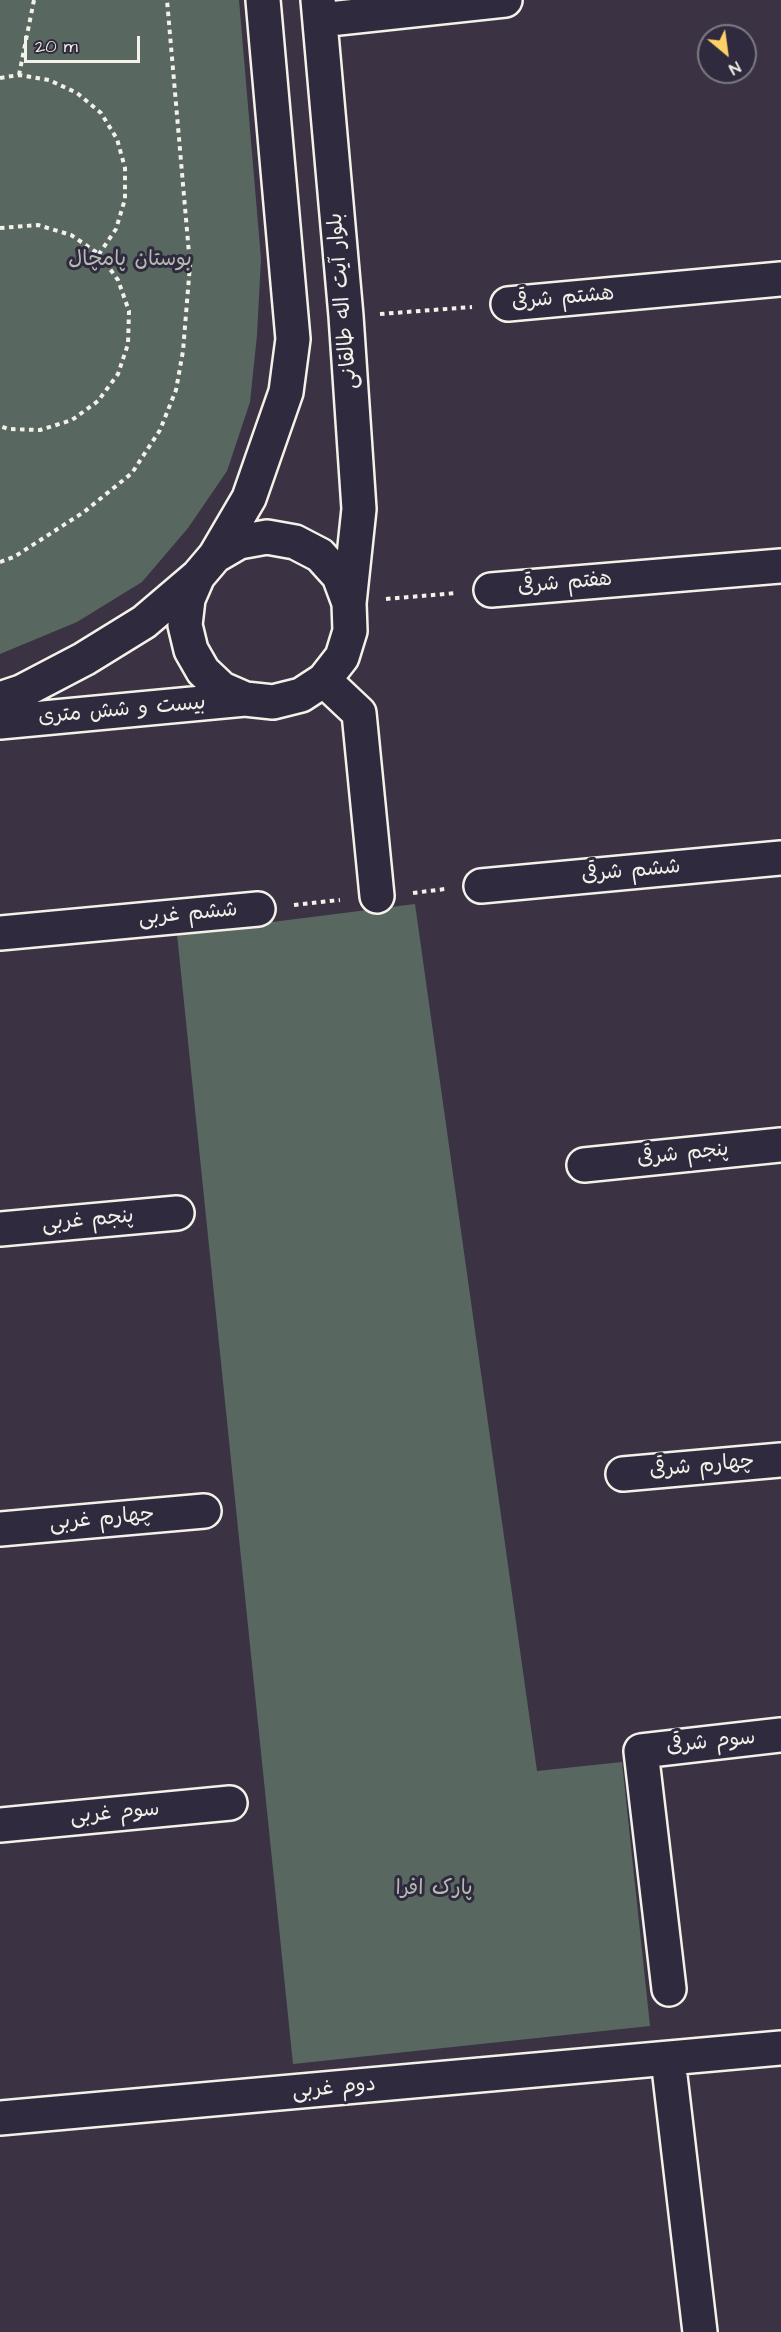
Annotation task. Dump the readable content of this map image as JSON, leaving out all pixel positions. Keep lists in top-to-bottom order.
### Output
{
  "streets": {
    "street": [
      "هشتم شرقی",
      "بلوار آیت اله طالقانی",
      "هفتم شرقی",
      "بیست و شش متری",
      "ششم شرقی",
      "ششم غربی",
      "پنجم شرقی",
      "پنجم غربی",
      "چهارم شرقی",
      "چهارم غربی",
      "سوم شرقی",
      "سوم غربی",
      "دوم غربی"
    ]
  },
  "crossings": [
    ["هشتم شرقی", "بلوار آیت اله طالقانی"],
    ["بلوار آیت اله طالقانی", "هفتم شرقی"],
    ["بلوار آیت اله طالقانی", "بیست و شش متری"],
    ["هفتم شرقی", "بیست و شش متری"],
    ["ششم شرقی", "ششم غربی"]
  ],
  "parks": ["بوستان پامچال", "پارک افرا"],
  "scale_bar": "20 m",
  "north": "bottom right"
}
